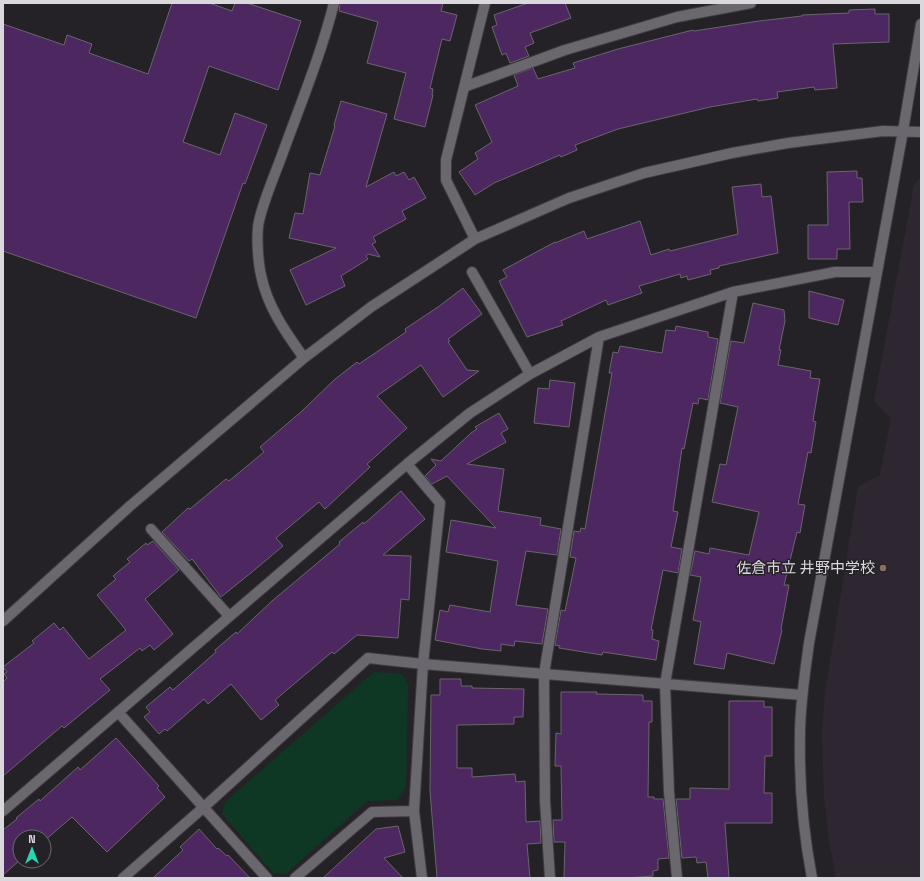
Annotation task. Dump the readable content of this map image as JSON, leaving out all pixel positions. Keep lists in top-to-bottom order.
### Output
{
  "places": ["佐倉市立 井野中学校"],
  "north": "top"
}
